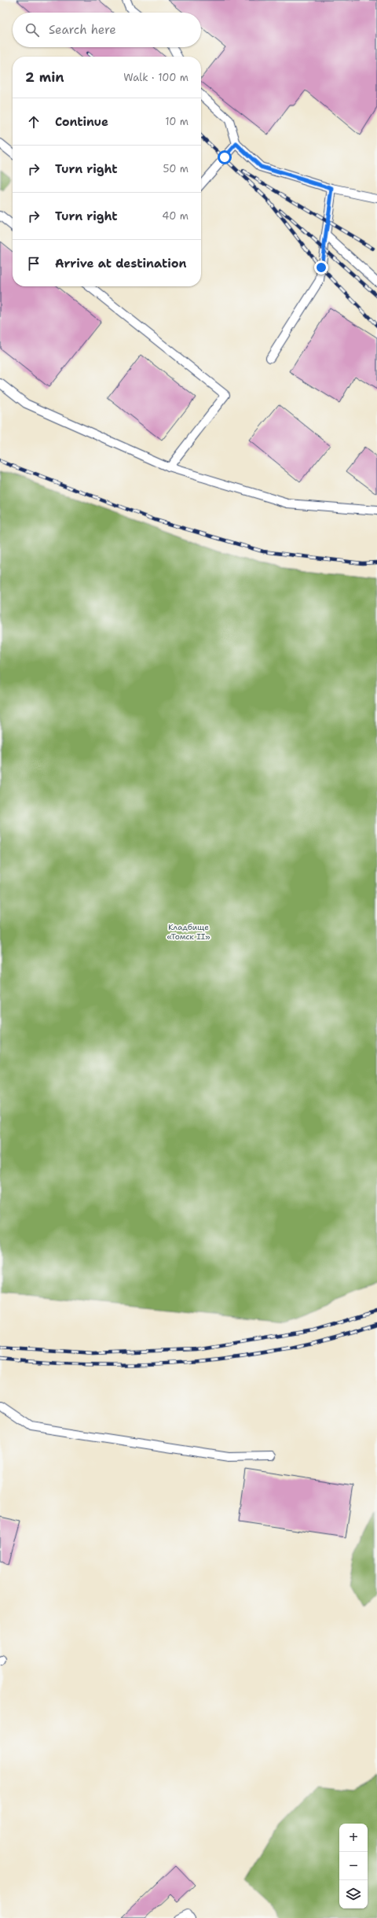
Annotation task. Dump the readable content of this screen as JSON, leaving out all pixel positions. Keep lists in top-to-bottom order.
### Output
{
  "parks": ["Кладбище «Томск II»"],
  "page": {
    "search": "Search here",
    "heading": ["2 min", "Walk · 100 m"],
    "list": [
      ["Continue", "10 m"],
      ["Turn right", "50 m"],
      ["Turn right", "40 m"],
      "Arrive at destination"
    ],
    "map_buttons": ["+", "−"]
  }
}
